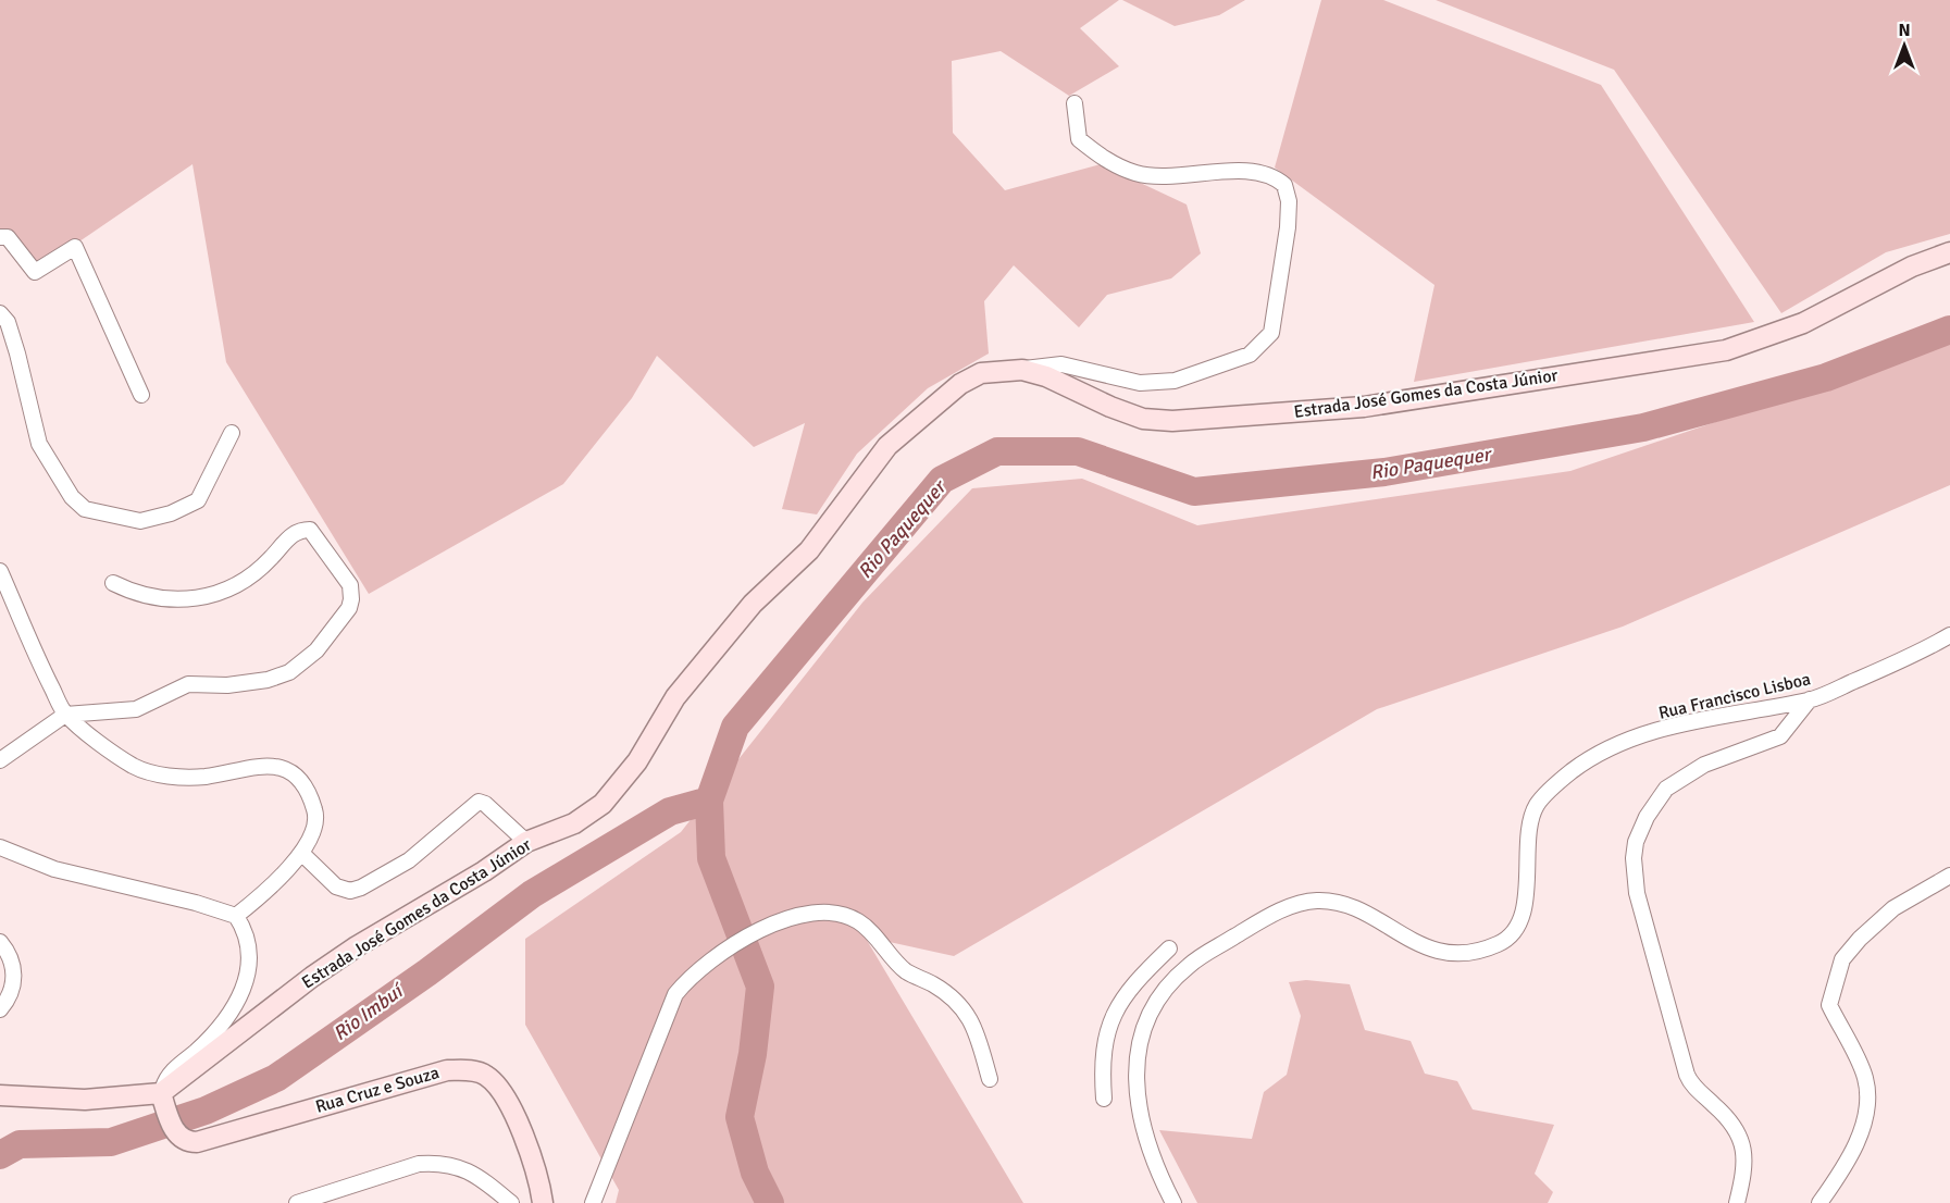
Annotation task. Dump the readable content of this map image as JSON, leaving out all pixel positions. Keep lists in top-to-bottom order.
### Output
{
  "streets": {
    "street": ["Estrada José Gomes da Costa Júnior", "Rua Francisco Lisboa", "Rua Cruz e Souza"]
  },
  "crossings": [
    ["Estrada José Gomes da Costa Júnior", "Rua Cruz e Souza"]
  ],
  "water": ["Rio Paquequer", "Rio Imbuí"],
  "north": "top"
}
